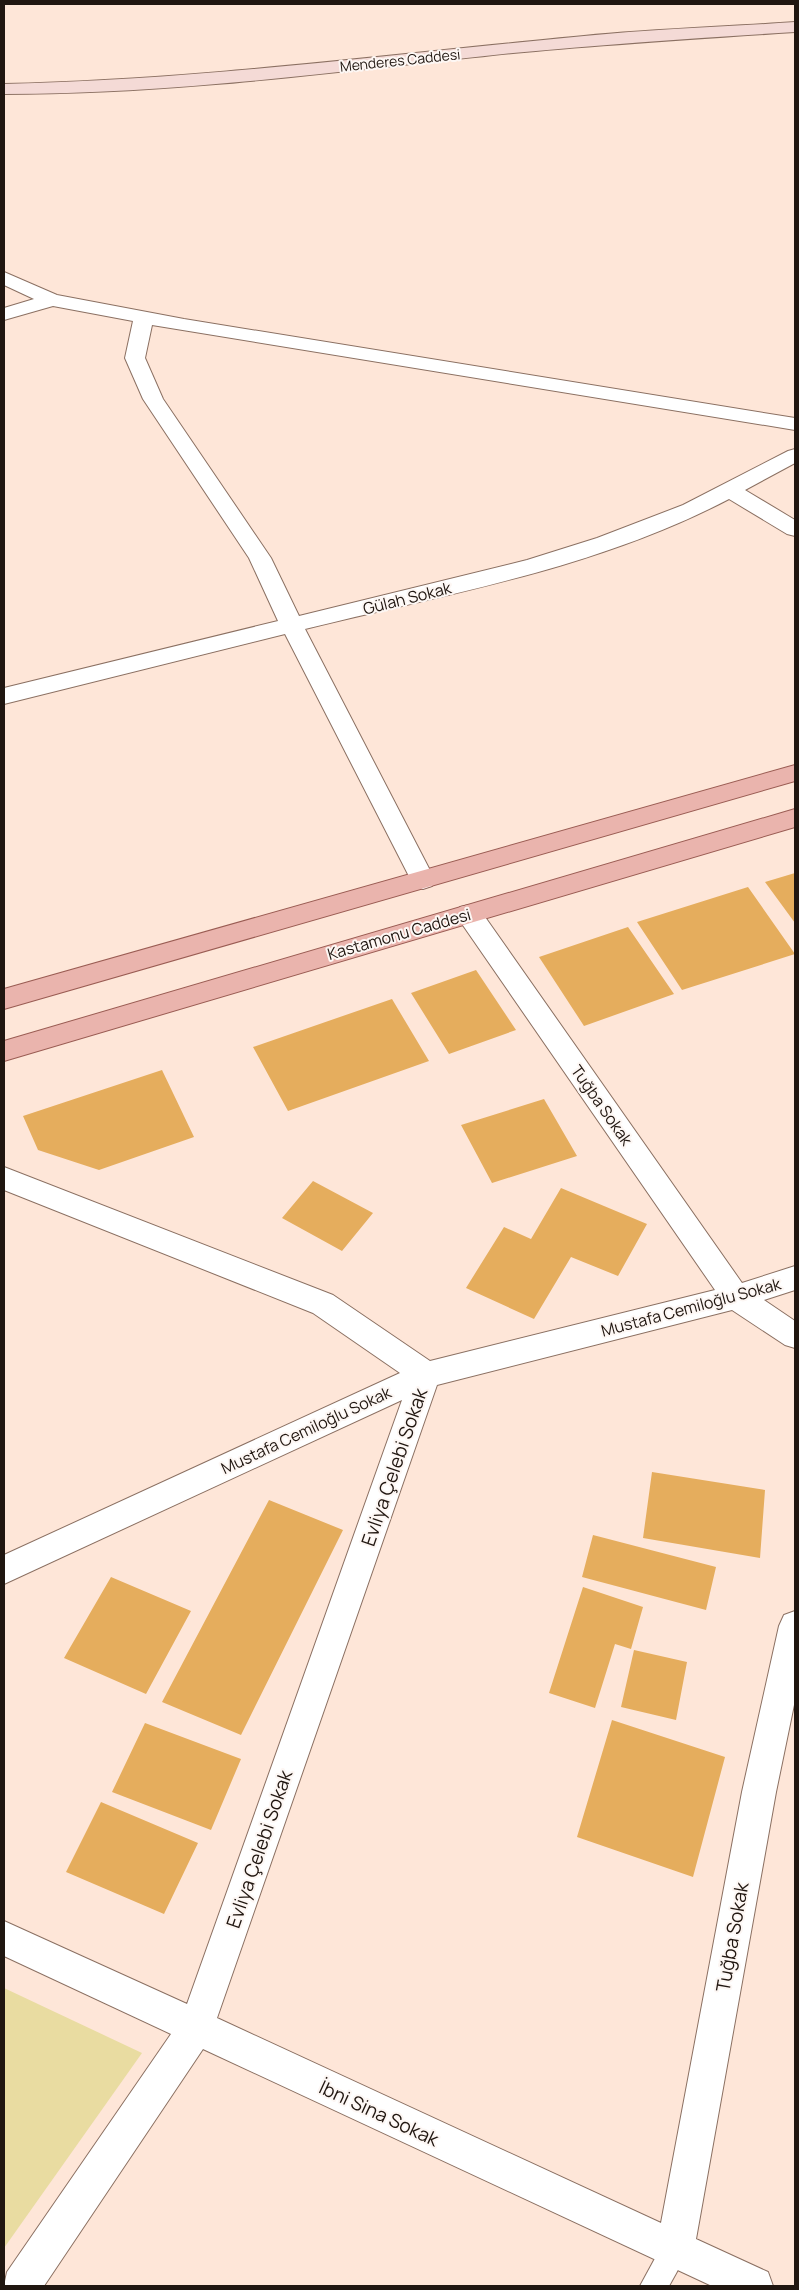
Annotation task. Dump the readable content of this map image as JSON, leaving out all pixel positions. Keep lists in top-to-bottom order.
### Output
{
  "streets": {
    "main road": ["Kastamonu Caddesi"],
    "street": [
      "Menderes Caddesi",
      "Gülah Sokak",
      "Tuğba Sokak",
      "Mustafa Cemiloğlu Sokak",
      "Evliya Çelebi Sokak",
      "İbni Sina Sokak"
    ]
  },
  "crossings": [
    ["Kastamonu Caddesi", "Tuğba Sokak"],
    ["Tuğba Sokak", "Mustafa Cemiloğlu Sokak"],
    ["Tuğba Sokak", "İbni Sina Sokak"],
    ["Mustafa Cemiloğlu Sokak", "Evliya Çelebi Sokak"],
    ["Evliya Çelebi Sokak", "İbni Sina Sokak"]
  ]
}
